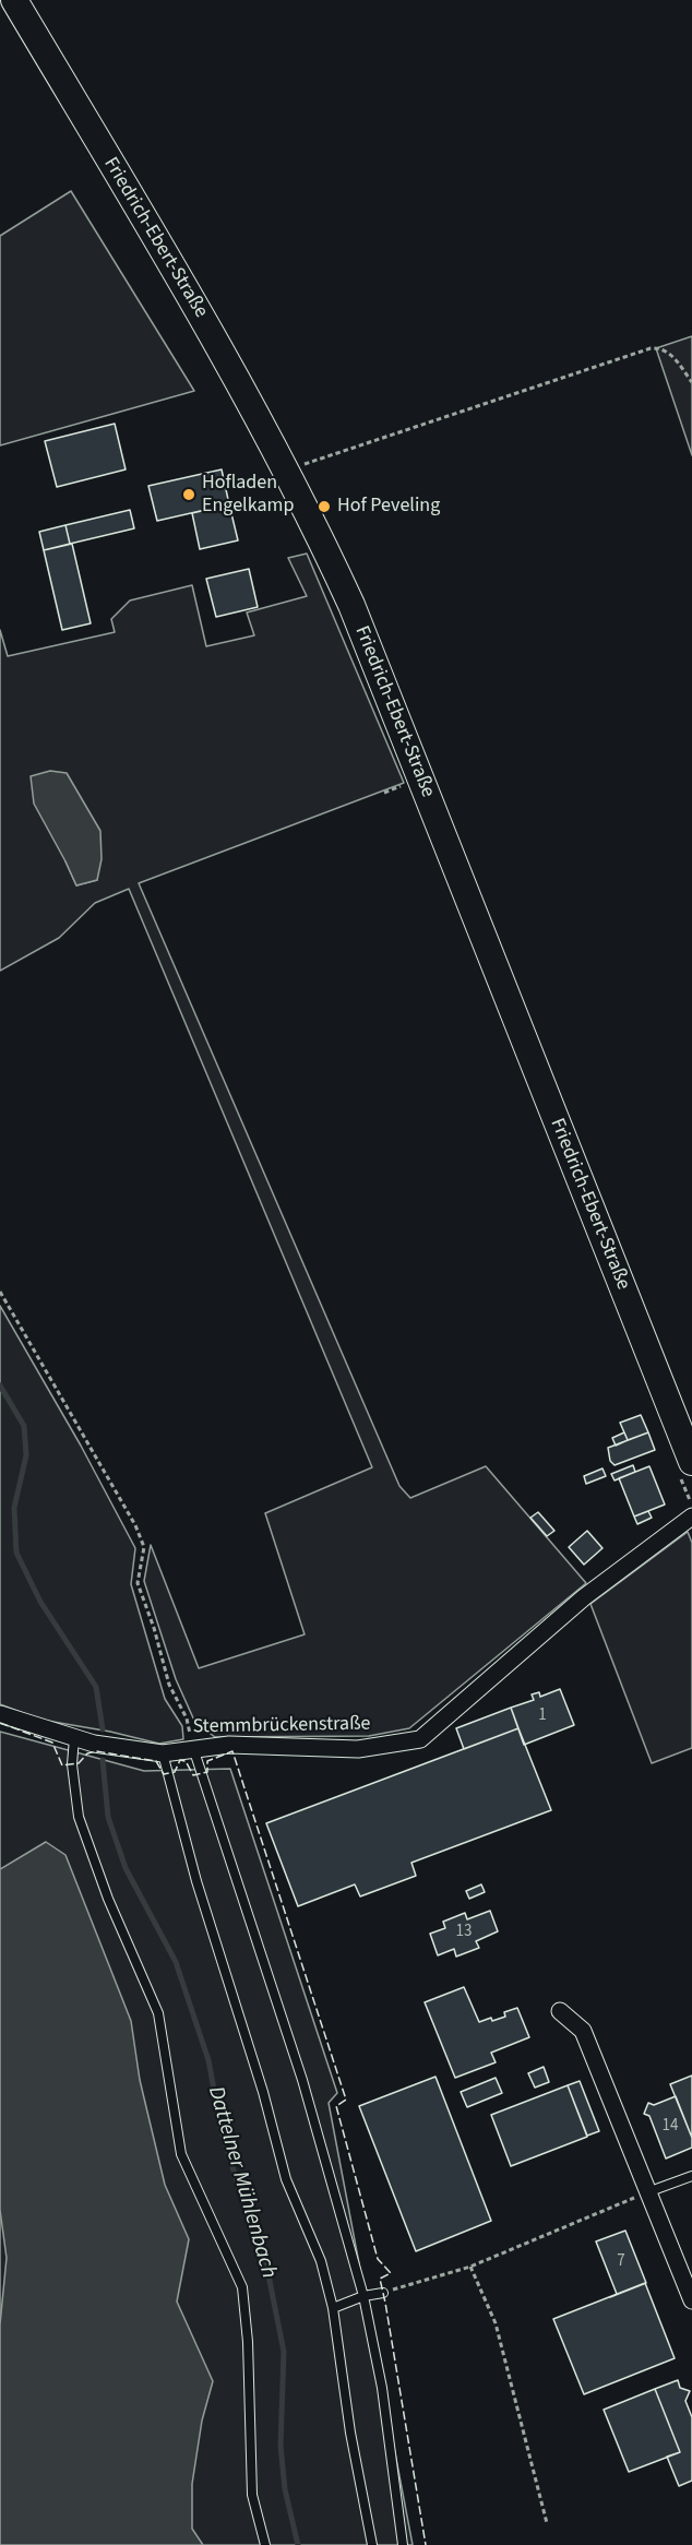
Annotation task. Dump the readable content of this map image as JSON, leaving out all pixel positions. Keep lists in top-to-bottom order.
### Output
{
  "streets": {
    "main road": ["Friedrich-Ebert-Straße"],
    "street": ["Stemmbrückenstraße"]
  },
  "water": ["Dattelner Mühlenbach"],
  "places": ["Hofladen Engelkamp", "Hof Peveling"],
  "house_numbers": [
    "1",
    "13",
    "14",
    "7"
  ]
}
